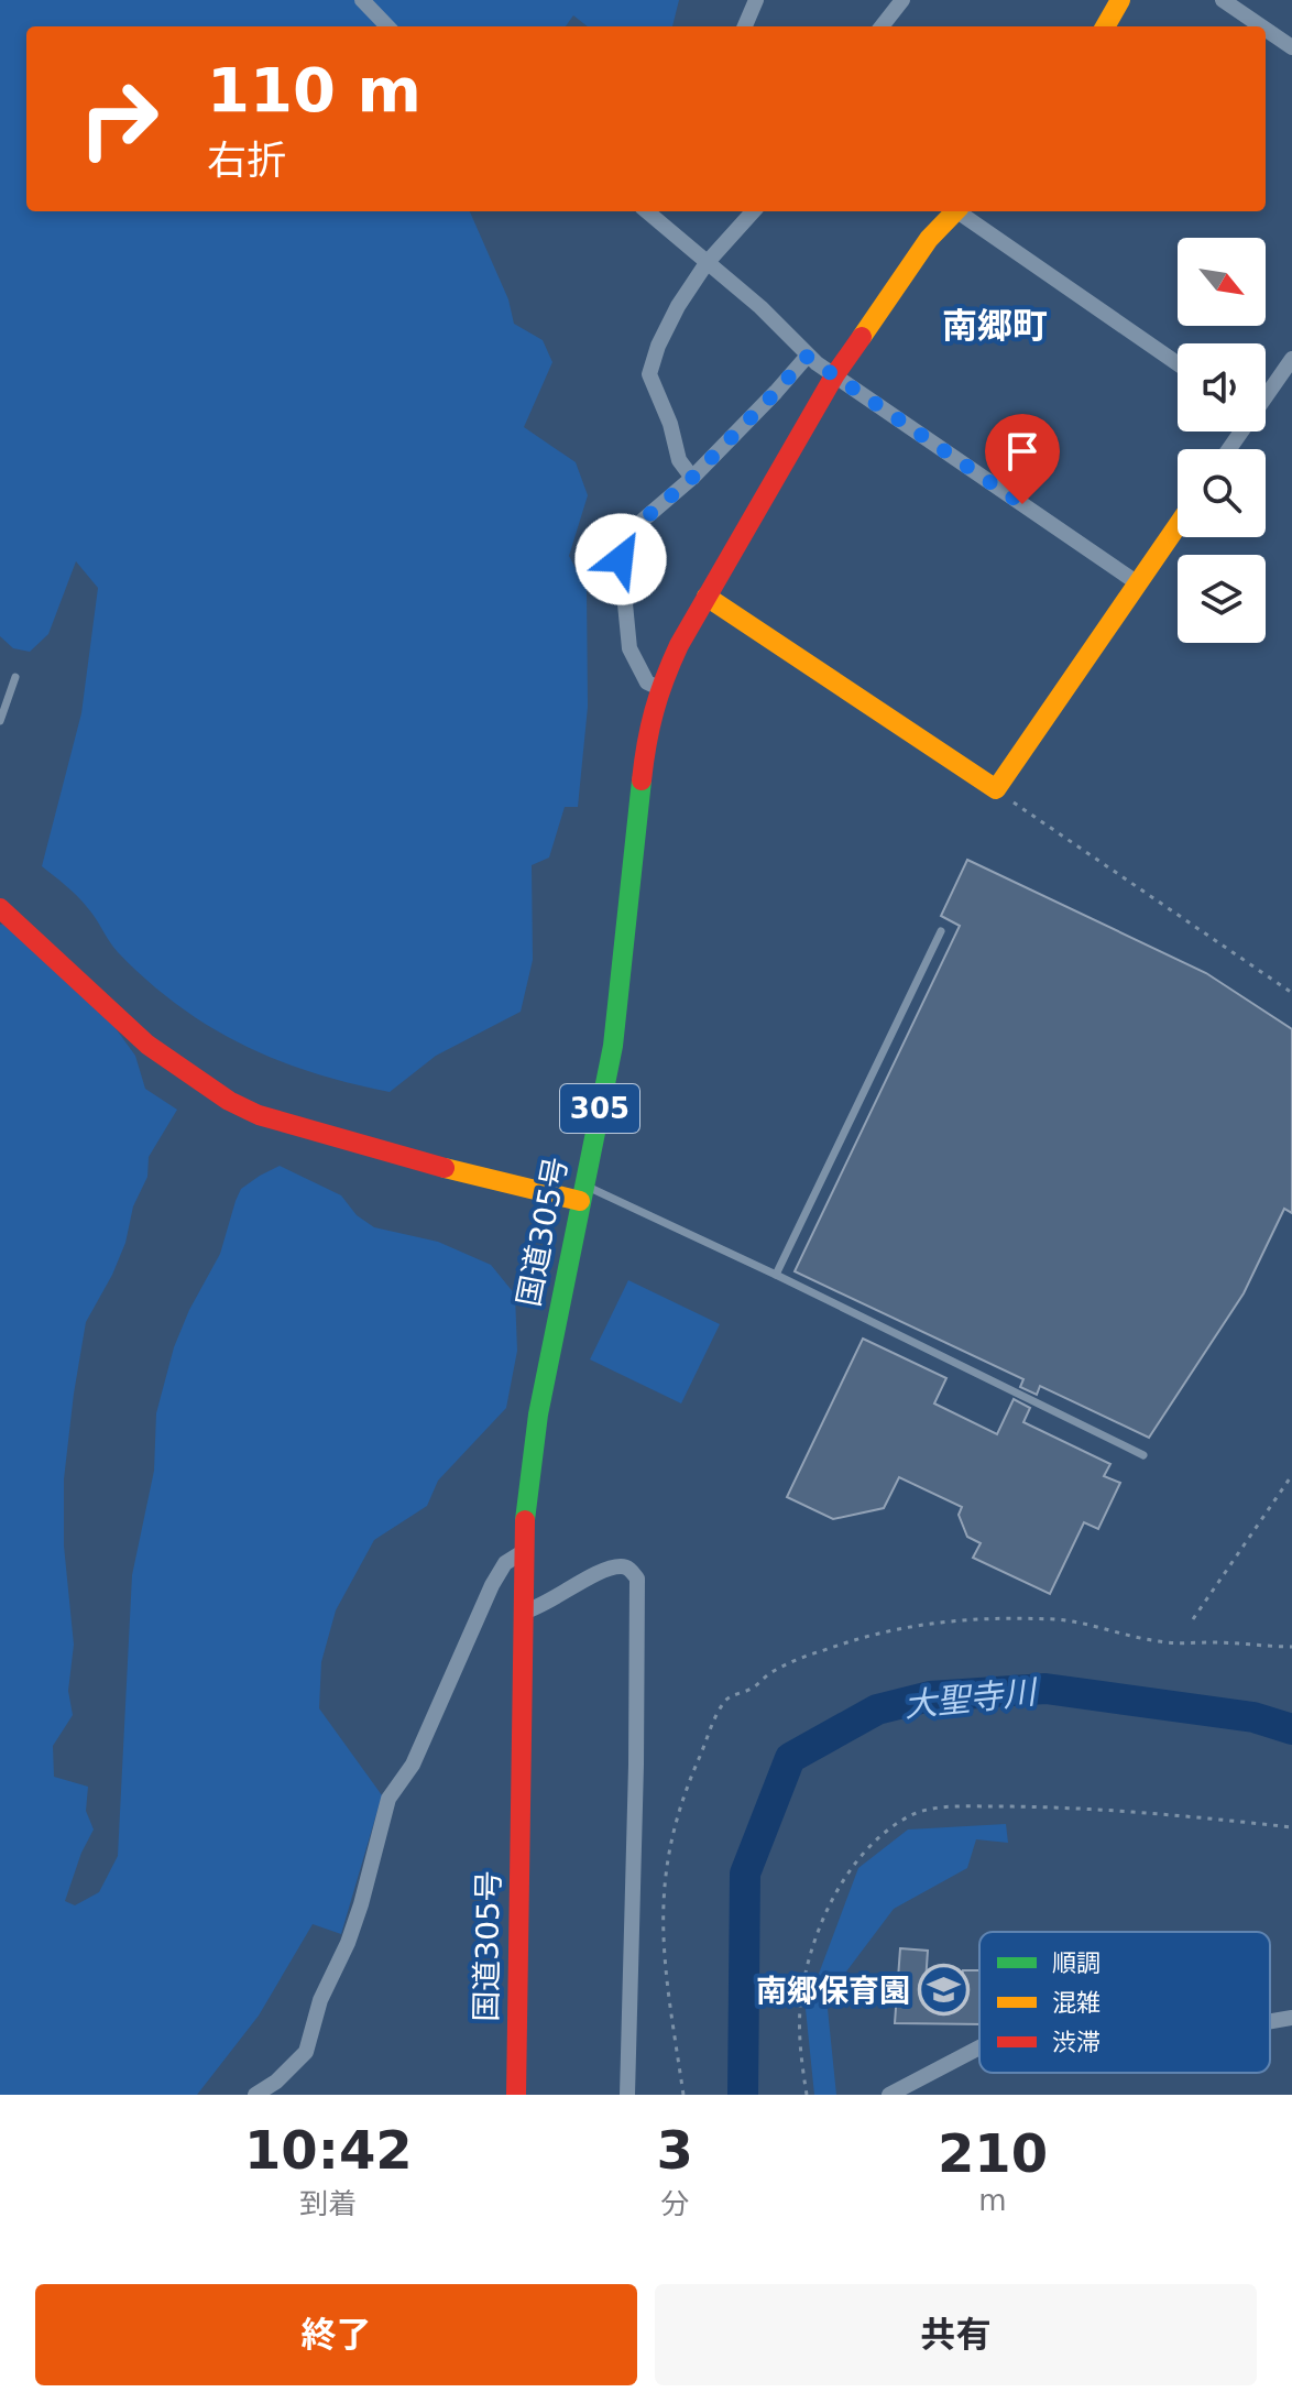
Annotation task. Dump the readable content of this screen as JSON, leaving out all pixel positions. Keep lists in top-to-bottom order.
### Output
{
  "streets": {
    "main road": ["305", "国道305号"]
  },
  "districts": ["南郷町"],
  "water": ["大聖寺川"],
  "places": {
    "school or university": ["南郷保育園"]
  },
  "legend": ["順調", "混雑", "渋滞"],
  "north": "bottom right",
  "page": {
    "turn": ["110 m", "右折"],
    "eta": [
      "10:42",
      "到着",
      "3",
      "分",
      "210",
      "m"
    ],
    "buttons": ["終了", "共有"]
  }
}
